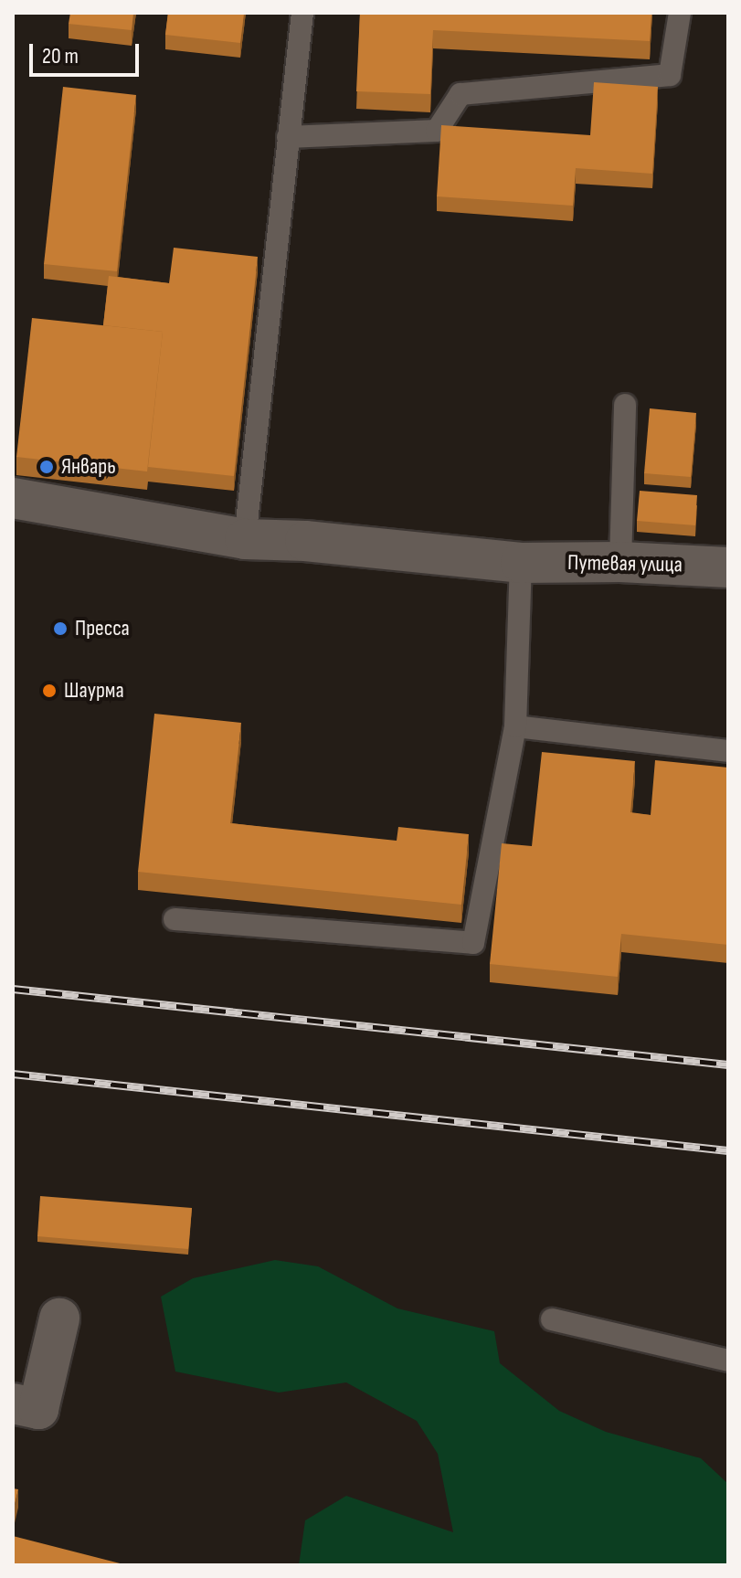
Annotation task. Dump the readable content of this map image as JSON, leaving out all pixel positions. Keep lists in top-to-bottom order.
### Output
{
  "streets": {
    "street": ["Путевая улица"]
  },
  "places": ["Январь", "Пресса", "Шаурма"],
  "scale_bar": "20 m"
}
